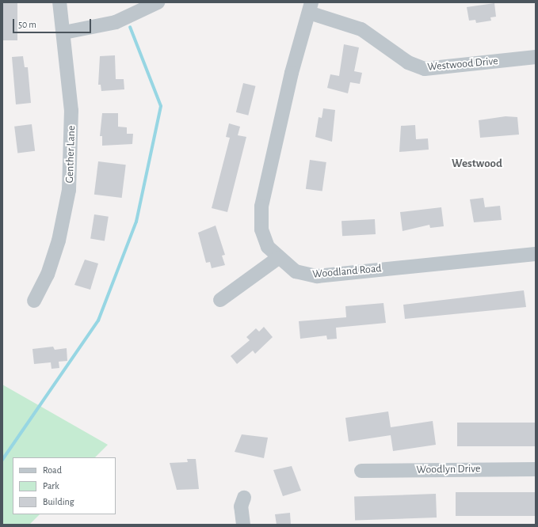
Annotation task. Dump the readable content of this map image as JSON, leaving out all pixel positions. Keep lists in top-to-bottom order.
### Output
{
  "streets": {
    "street": [
      "Westwood Drive",
      "Genther Lane",
      "Woodland Road",
      "Woodlyn Drive"
    ]
  },
  "crossings": [
    ["Westwood Drive", "Woodland Road"]
  ],
  "districts": ["Westwood"],
  "legend": ["Road", "Park", "Building"],
  "scale_bar": "50 m"
}
